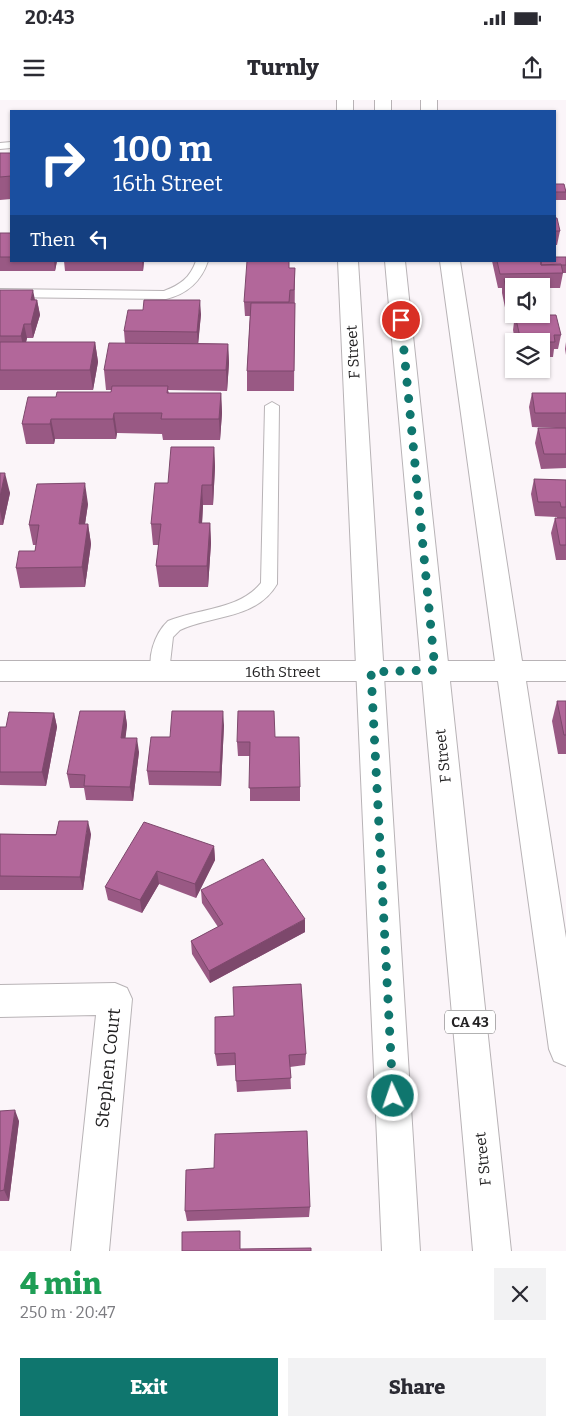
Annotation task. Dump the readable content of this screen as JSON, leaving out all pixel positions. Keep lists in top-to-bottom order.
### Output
{
  "streets": {
    "main road": [
      "F Street",
      "16th Street",
      "CA 43",
      "Stephen Court"
    ]
  },
  "crossings": [
    ["F Street", "16th Street"]
  ],
  "page": {
    "status": "20:43",
    "header": "Turnly",
    "turn": ["100 m", "16th Street"],
    "then": "Then",
    "heading": ["4 min", "250 m · 20:47"],
    "buttons": ["Exit", "Share"]
  }
}
